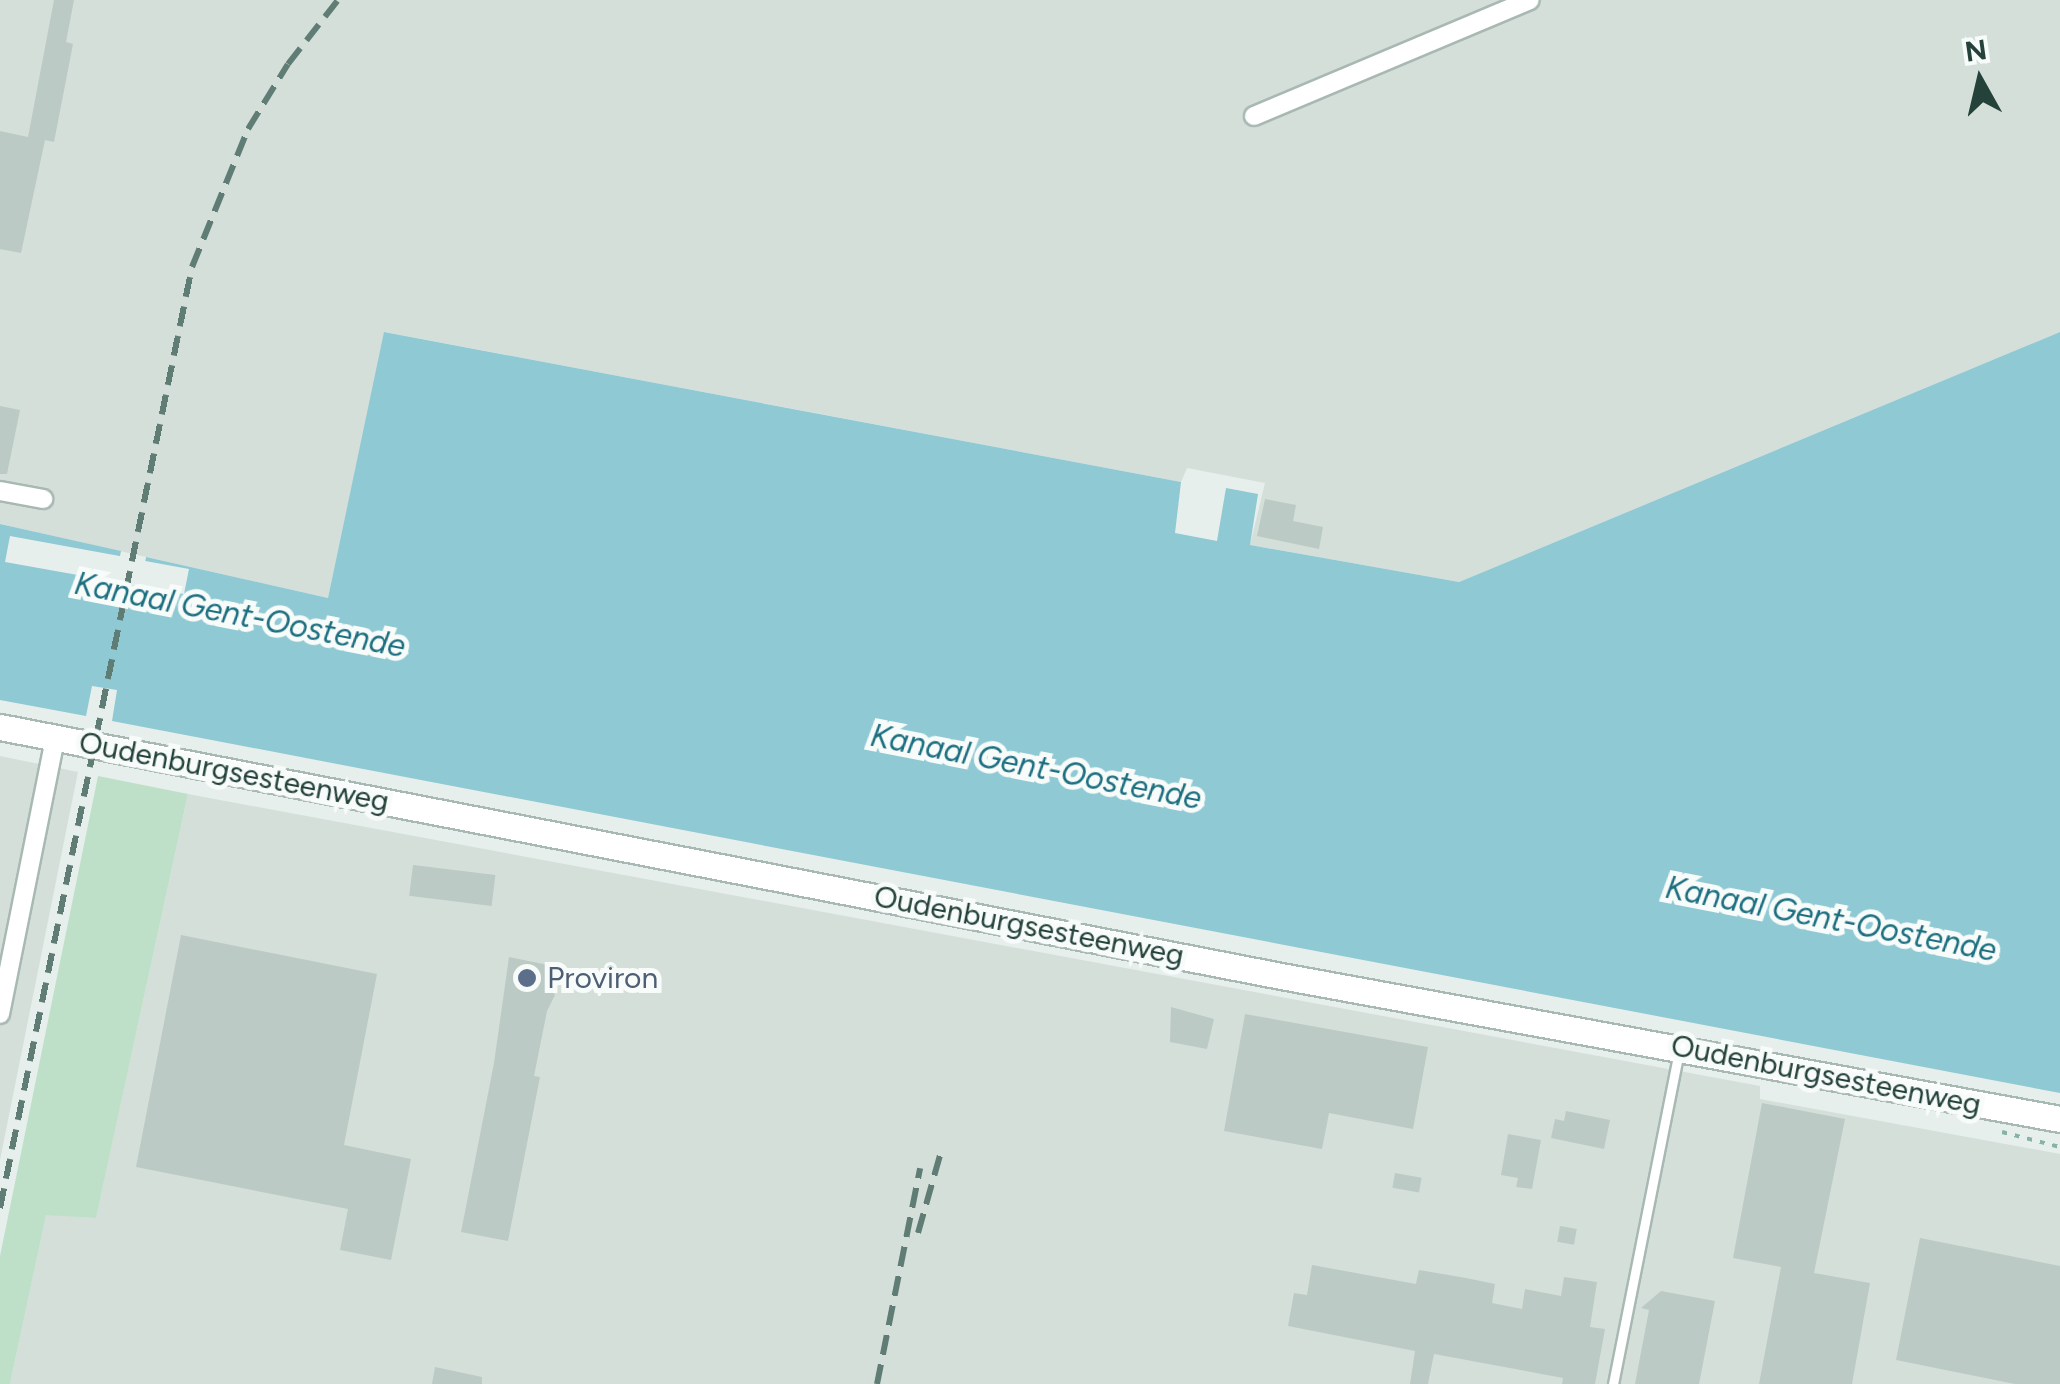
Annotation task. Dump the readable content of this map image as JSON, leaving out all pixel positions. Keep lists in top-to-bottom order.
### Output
{
  "streets": {
    "street": ["Oudenburgsesteenweg"]
  },
  "water": ["Kanaal Gent-Oostende"],
  "places": ["Proviron"],
  "north": "top"
}
